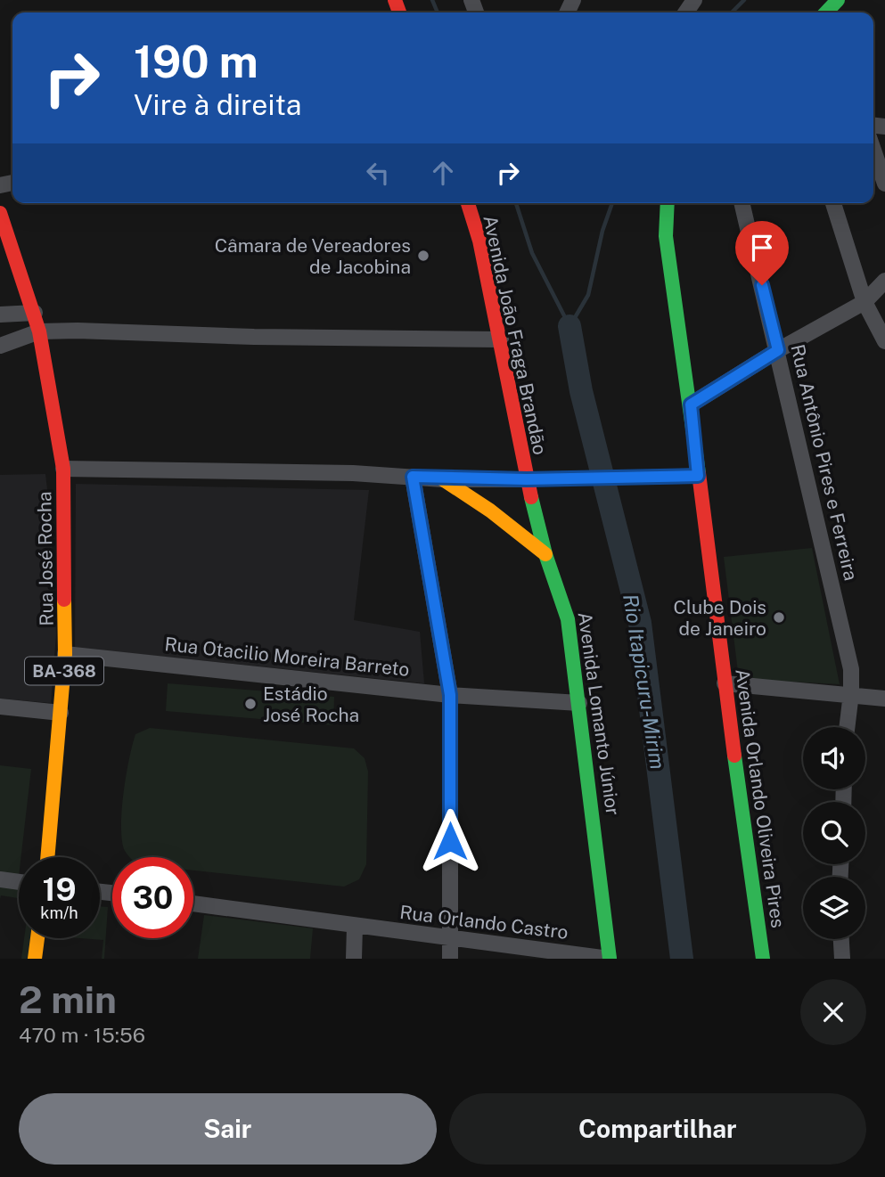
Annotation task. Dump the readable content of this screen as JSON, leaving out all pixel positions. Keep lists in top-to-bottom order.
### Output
{
  "streets": {
    "main road": [
      "Avenida João Fraga Brandão",
      "Rua José Rocha",
      "BA-368",
      "Avenida Lomanto Júnior",
      "Avenida Orlando Oliveira Pires"
    ],
    "street": ["Rua Antônio Pires e Ferreira", "Rua Otacilio Moreira Barreto", "Rua Orlando Castro"]
  },
  "crossings": [
    ["Avenida João Fraga Brandão", "Avenida Lomanto Júnior"],
    ["Rua José Rocha", "Rua Otacilio Moreira Barreto"],
    ["Rua José Rocha", "BA-368"],
    ["Rua Otacilio Moreira Barreto", "Avenida Lomanto Júnior"],
    ["Avenida Lomanto Júnior", "Rua Orlando Castro"]
  ],
  "water": ["Rio Itapicuru-Mirim"],
  "places": ["Câmara de Vereadores de Jacobina", "Clube Dois de Janeiro", "Estádio José Rocha"],
  "page": {
    "turn": ["190 m", "Vire à direita"],
    "speed": "19 km/h",
    "limit": "30",
    "heading": ["2 min", "470 m · 15:56"],
    "buttons": ["Sair", "Compartilhar"]
  }
}
